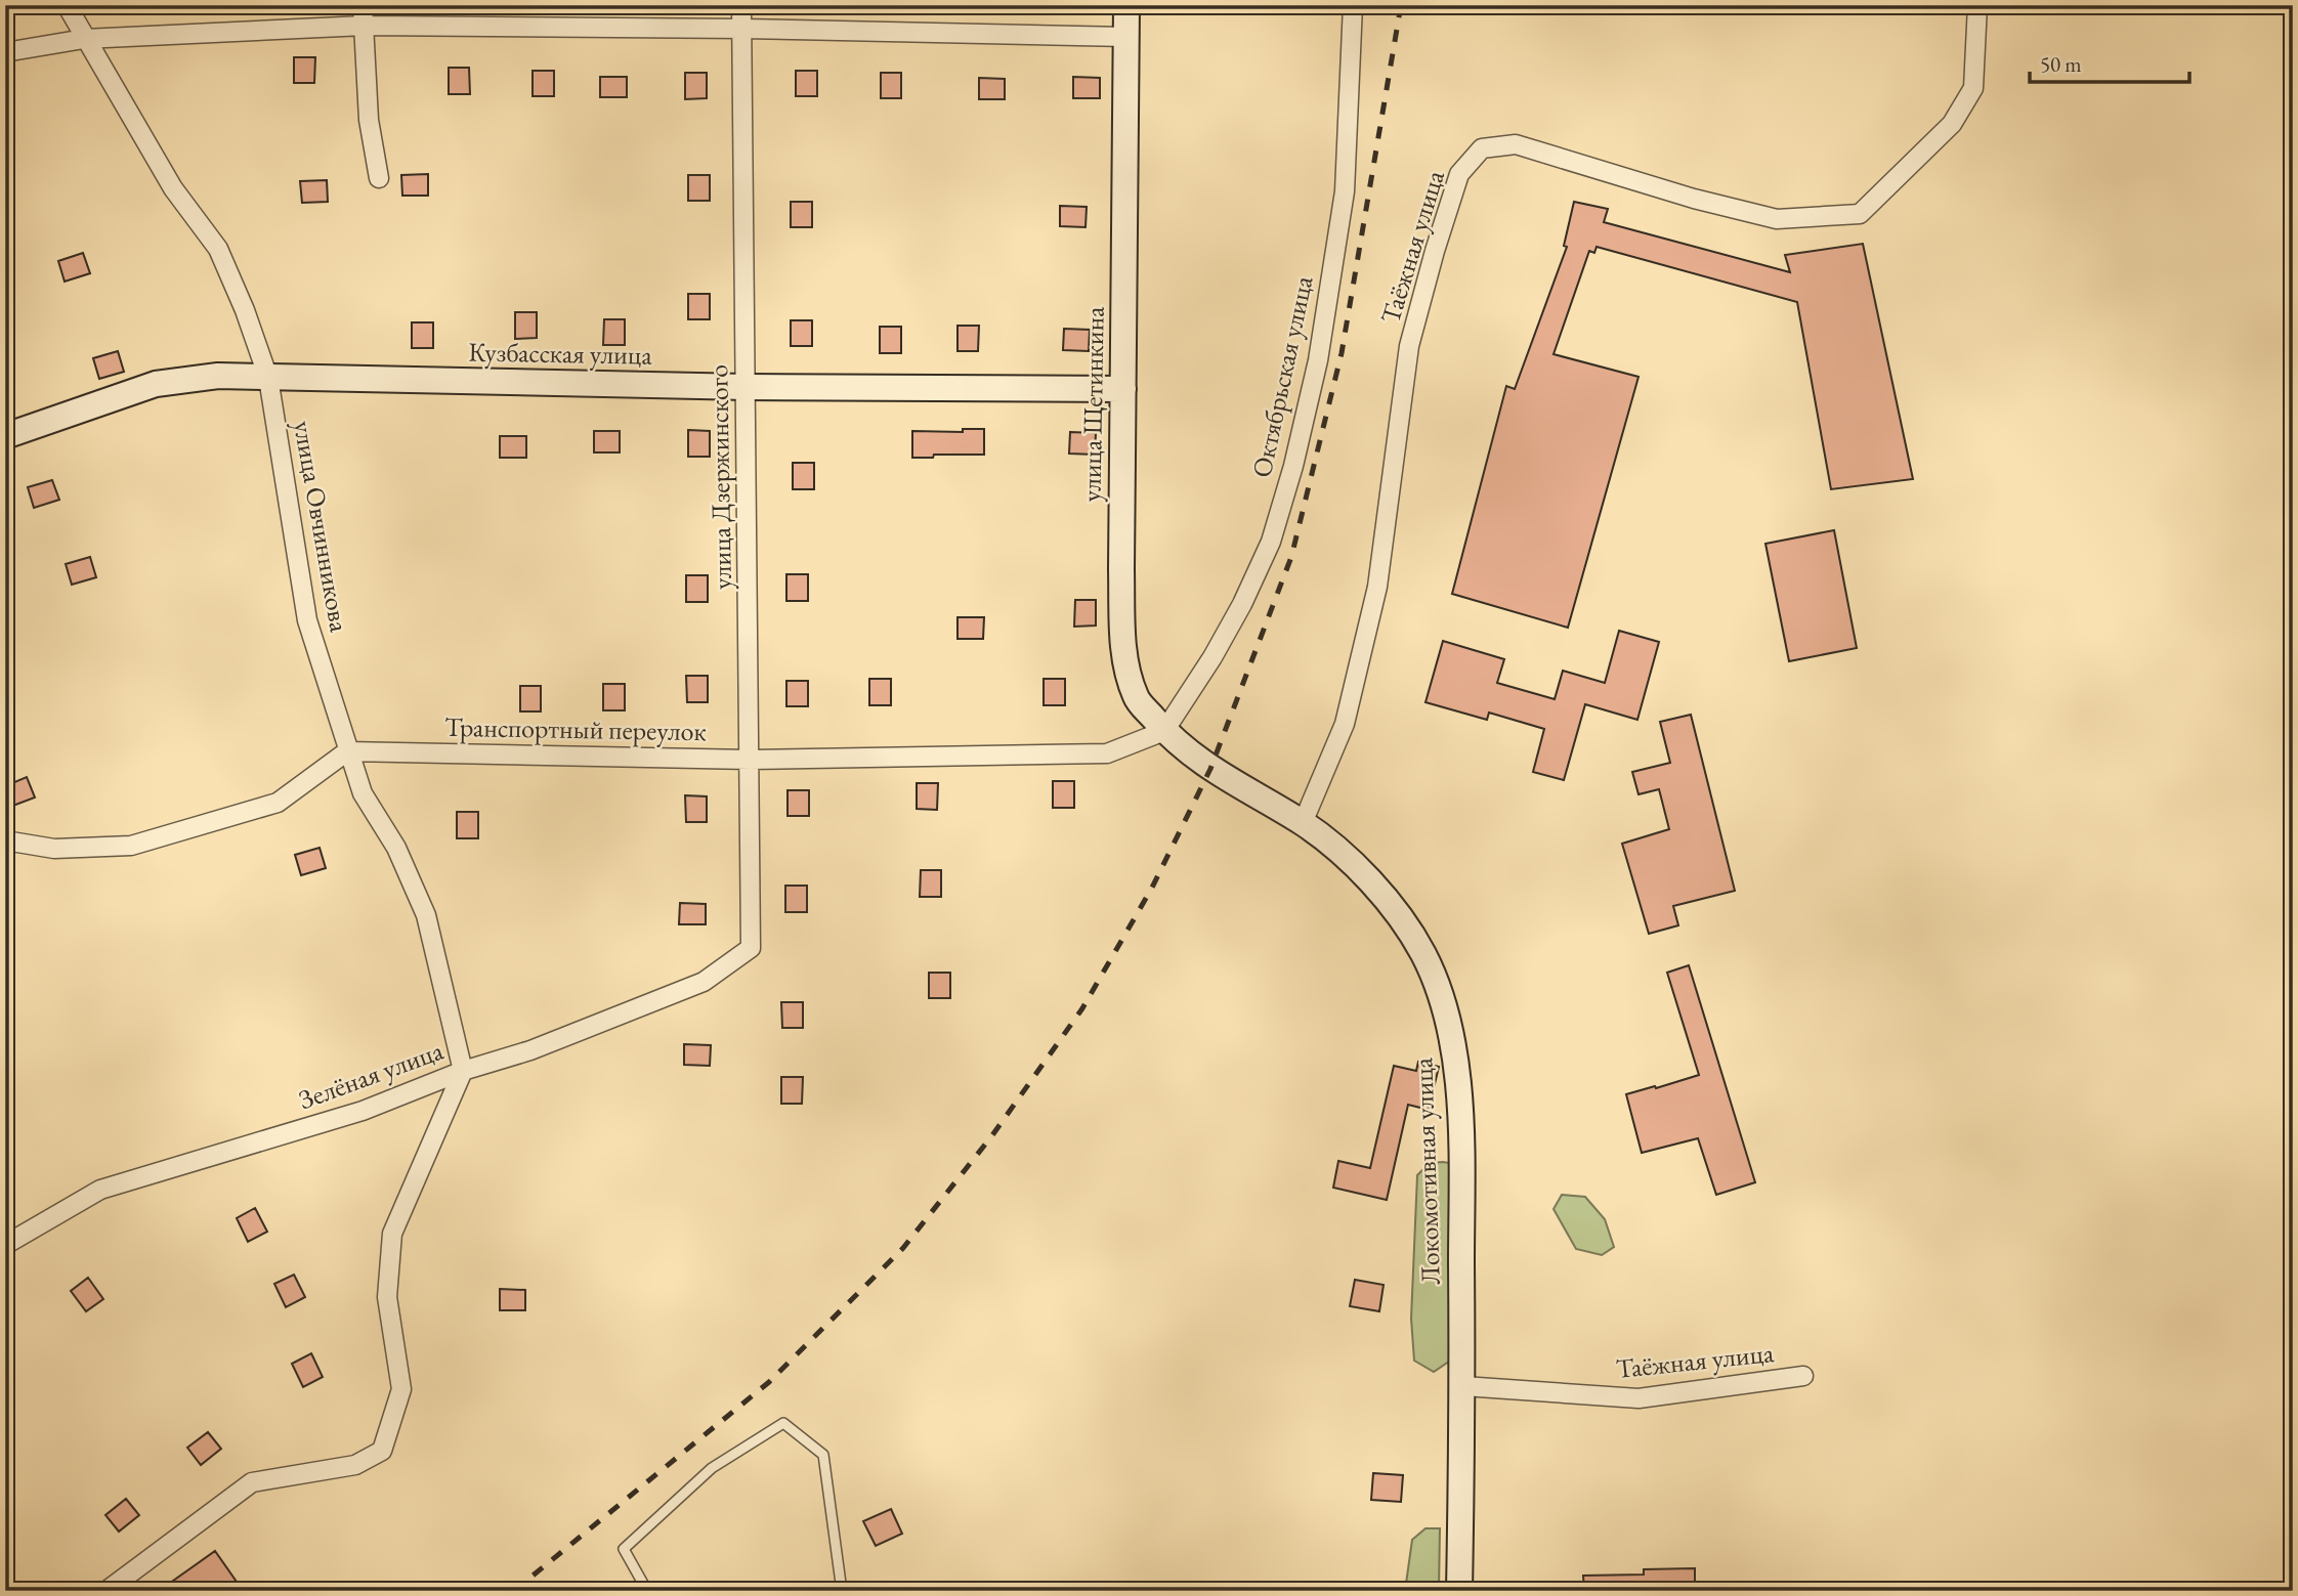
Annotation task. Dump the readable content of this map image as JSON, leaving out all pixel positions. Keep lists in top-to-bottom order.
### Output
{
  "streets": {
    "street": [
      "Таёжная улица",
      "Кузбасская улица",
      "Октябрьская улица",
      "улица Щетинкина",
      "улица Дзержинского",
      "улица Овчинникова",
      "Транспортный переулок",
      "Зелёная улица",
      "Локомотивная улица"
    ]
  },
  "crossings": [
    ["Таёжная улица", "Локомотивная улица"],
    ["Кузбасская улица", "улица Щетинкина"],
    ["Кузбасская улица", "улица Дзержинского"],
    ["Кузбасская улица", "улица Овчинникова"],
    ["Октябрьская улица", "улица Щетинкина"],
    ["Октябрьская улица", "Транспортный переулок"],
    ["улица Щетинкина", "Транспортный переулок"],
    ["улица Щетинкина", "Локомотивная улица"],
    ["улица Дзержинского", "Транспортный переулок"],
    ["улица Дзержинского", "Зелёная улица"],
    ["улица Овчинникова", "Транспортный переулок"],
    ["улица Овчинникова", "Зелёная улица"]
  ],
  "scale_bar": "50 m"
}
